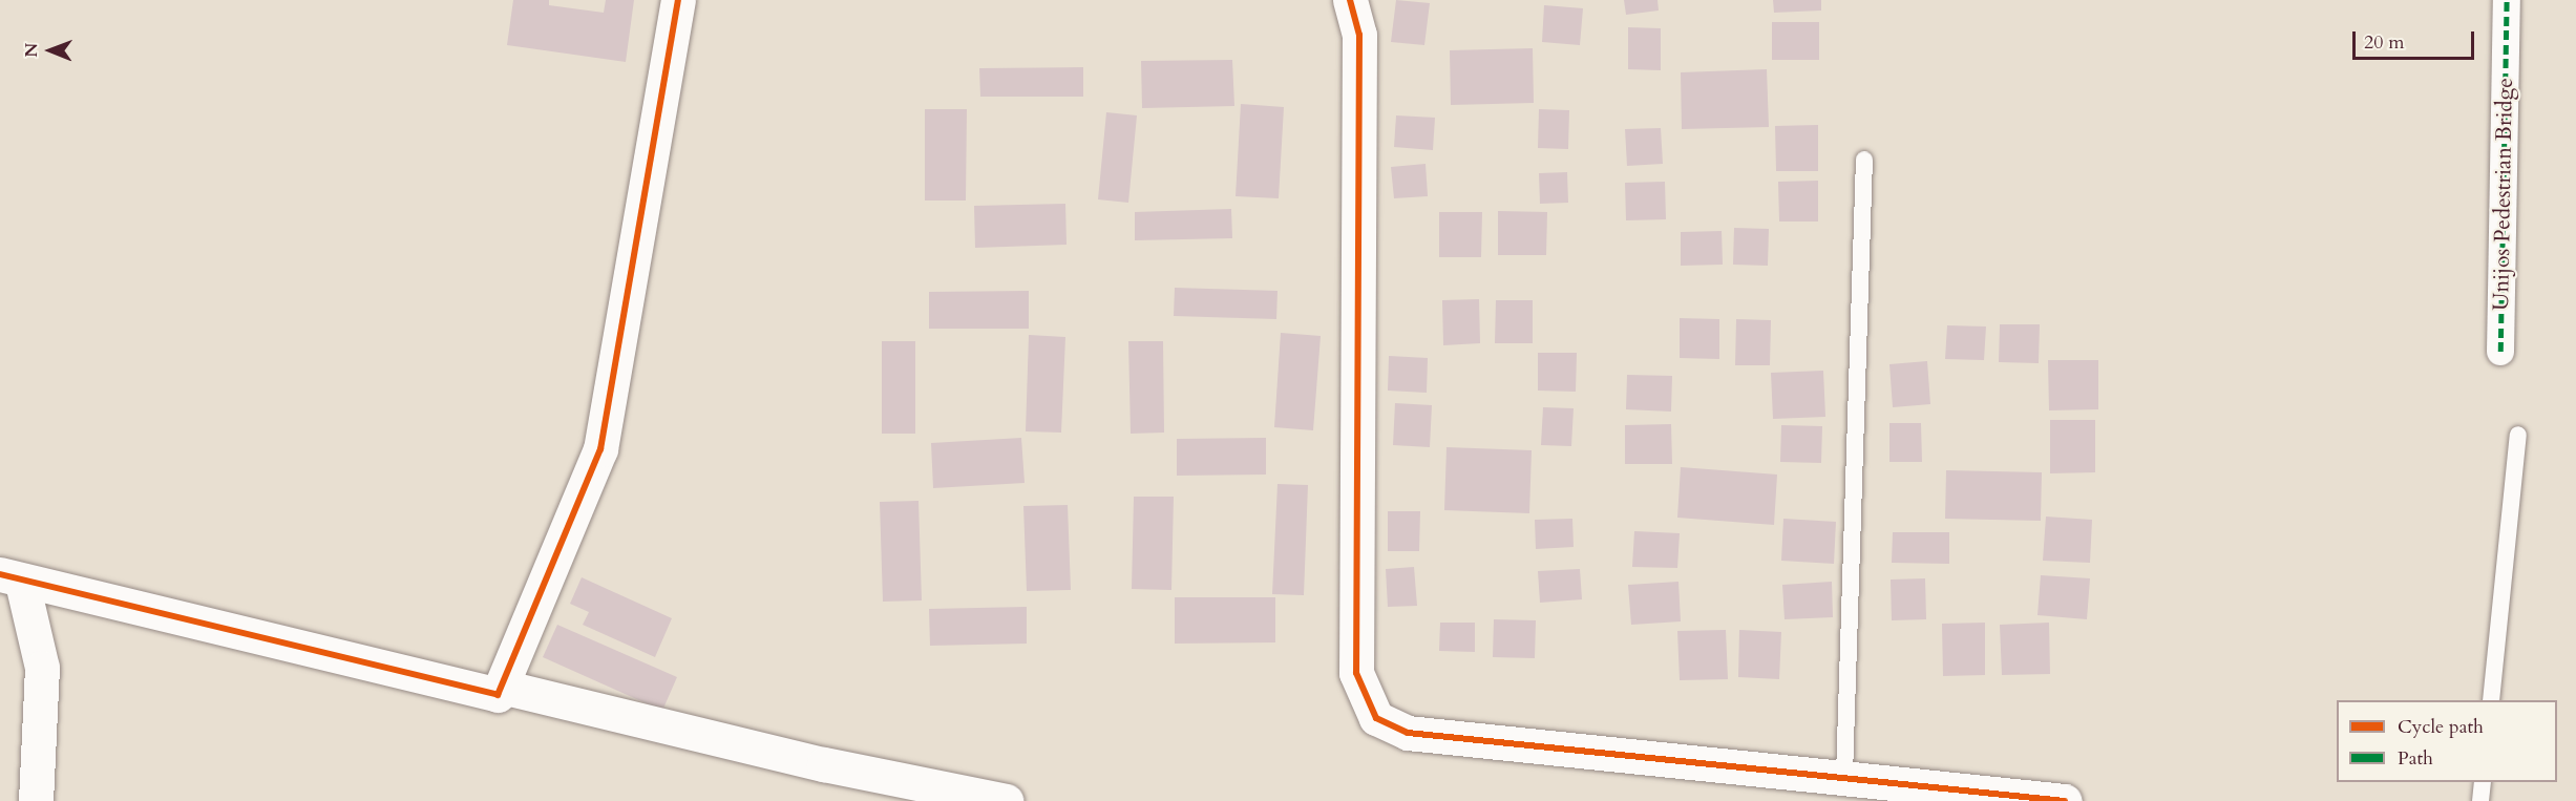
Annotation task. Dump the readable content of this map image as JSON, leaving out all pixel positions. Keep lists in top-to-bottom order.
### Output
{
  "streets": {
    "street": ["Unijos Pedestrian Bridge"]
  },
  "legend": ["Cycle path", "Path"],
  "scale_bar": "20 m",
  "north": "left"
}
